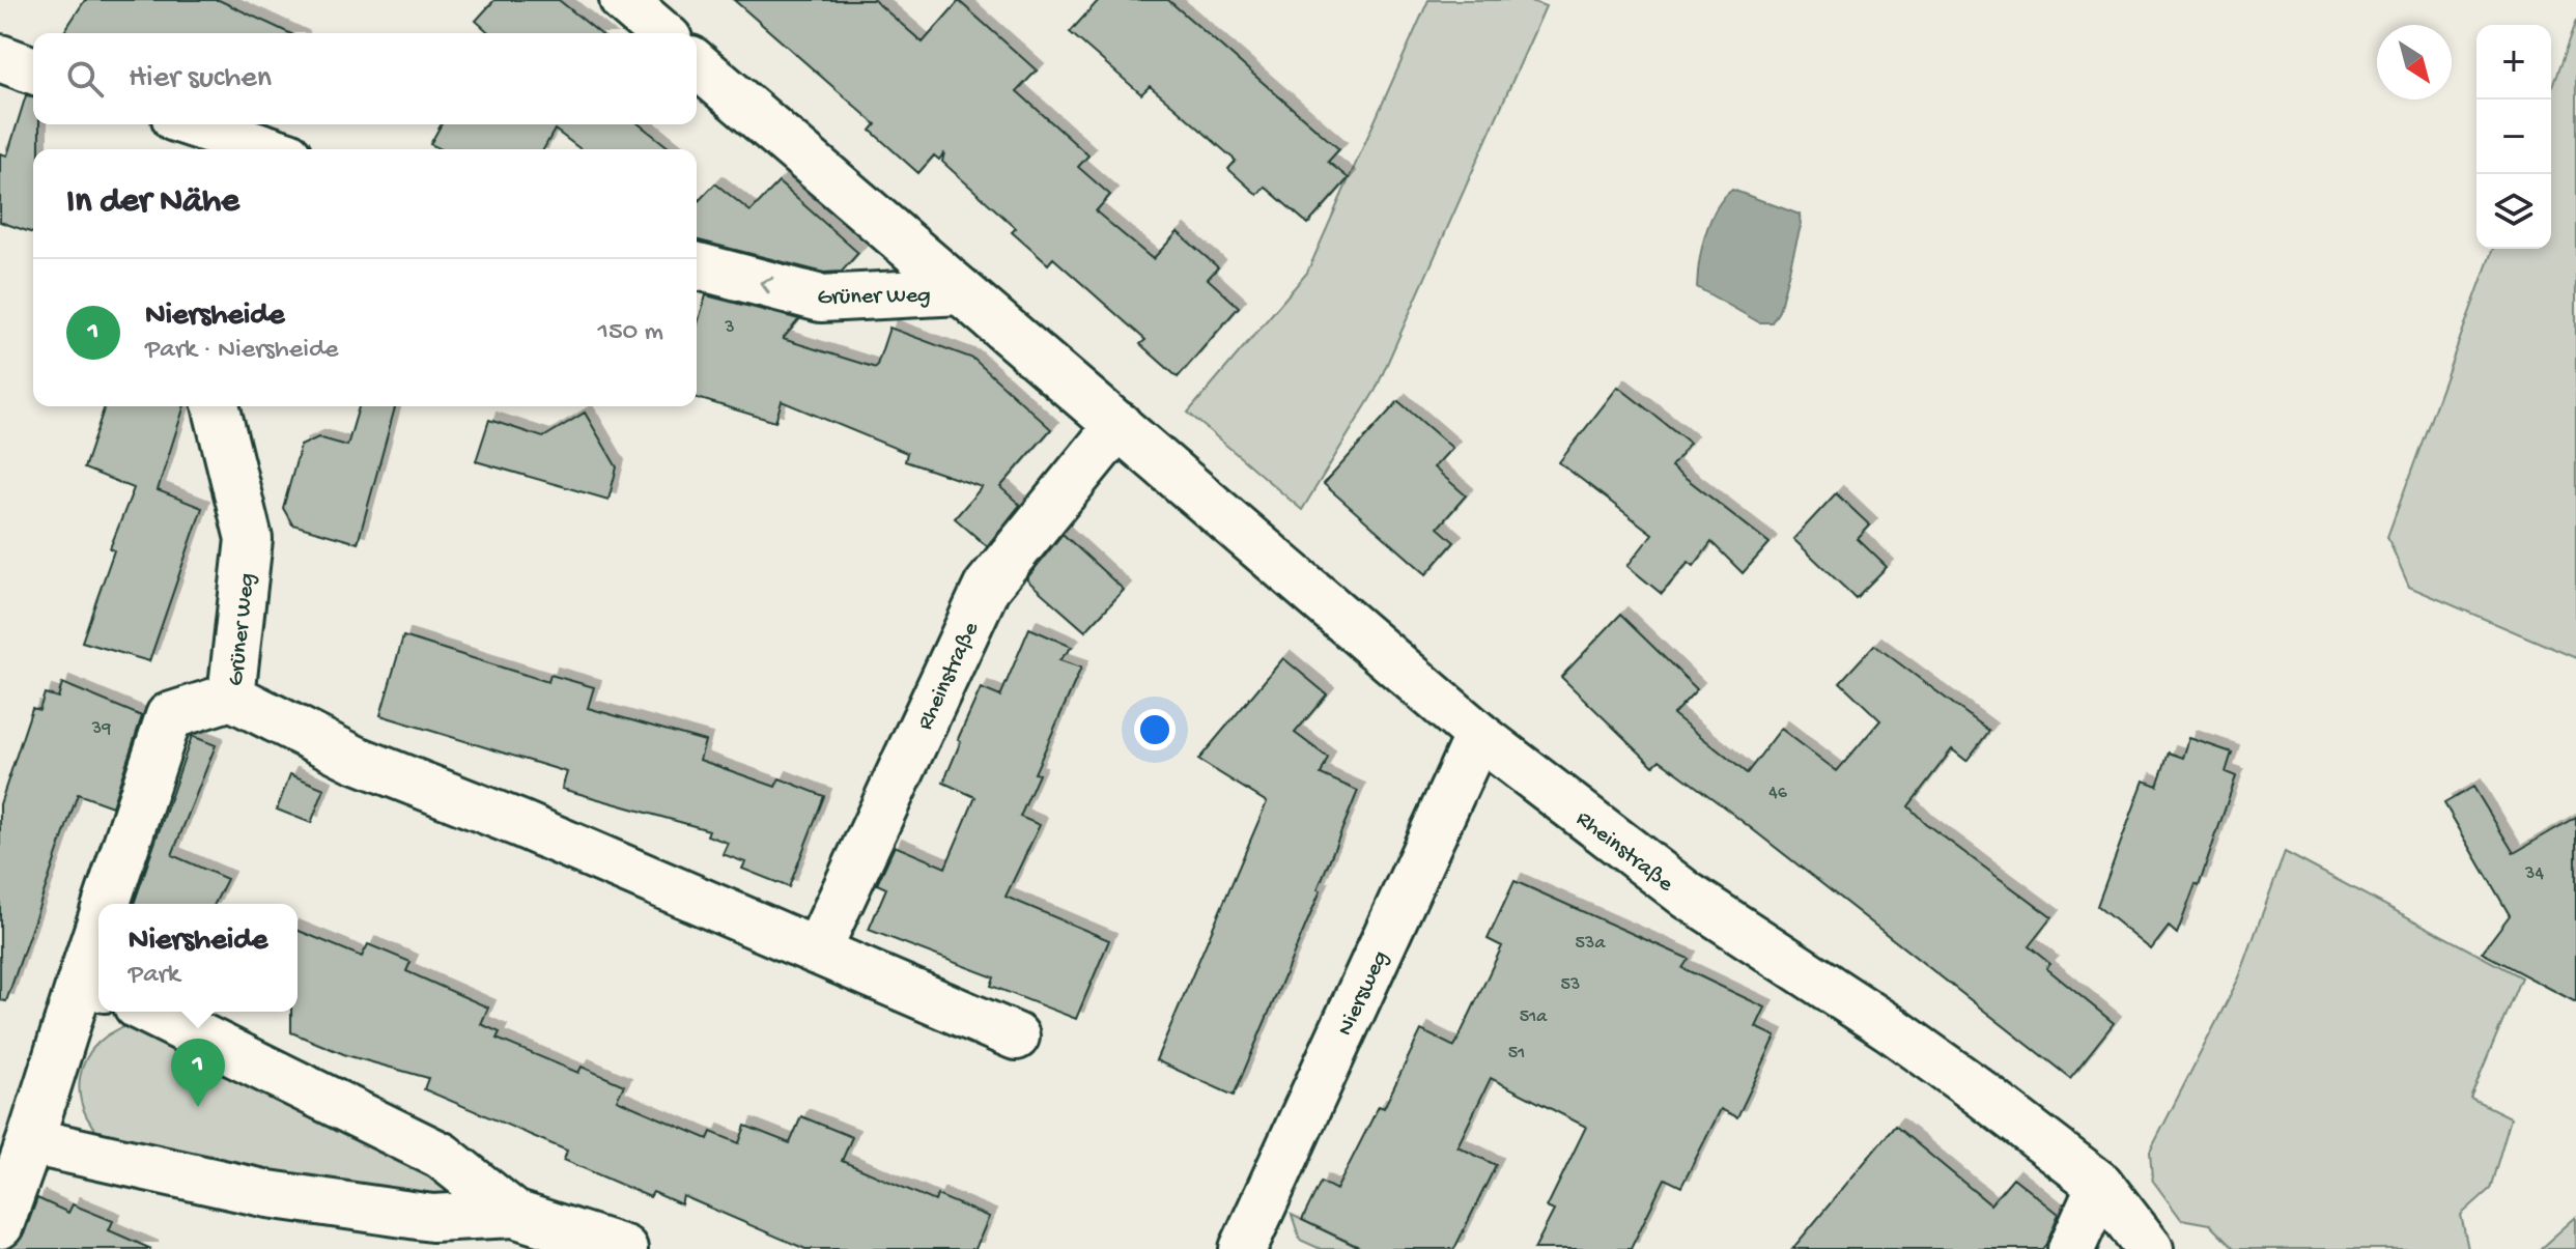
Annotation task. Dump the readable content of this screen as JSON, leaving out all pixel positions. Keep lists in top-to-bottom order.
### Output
{
  "streets": {
    "street": ["Grüner Weg", "Rheinstraße", "Niersweg"]
  },
  "crossings": [
    ["Grüner Weg", "Rheinstraße"],
    ["Rheinstraße", "Niersweg"]
  ],
  "house_numbers": [
    "3",
    "39",
    "46",
    "34",
    "53a",
    "53",
    "51a",
    "51"
  ],
  "north": "bottom right",
  "page": {
    "map_buttons": ["+", "−"],
    "search": "Hier suchen",
    "heading": "In der Nähe",
    "list": [
      {
        "mark": "1",
        "name": "Niersheide",
        "note": "Park · Niersheide",
        "value": "150 m"
      }
    ],
    "popup": ["Niersheide", "Park"],
    "pins": "1"
  }
}
